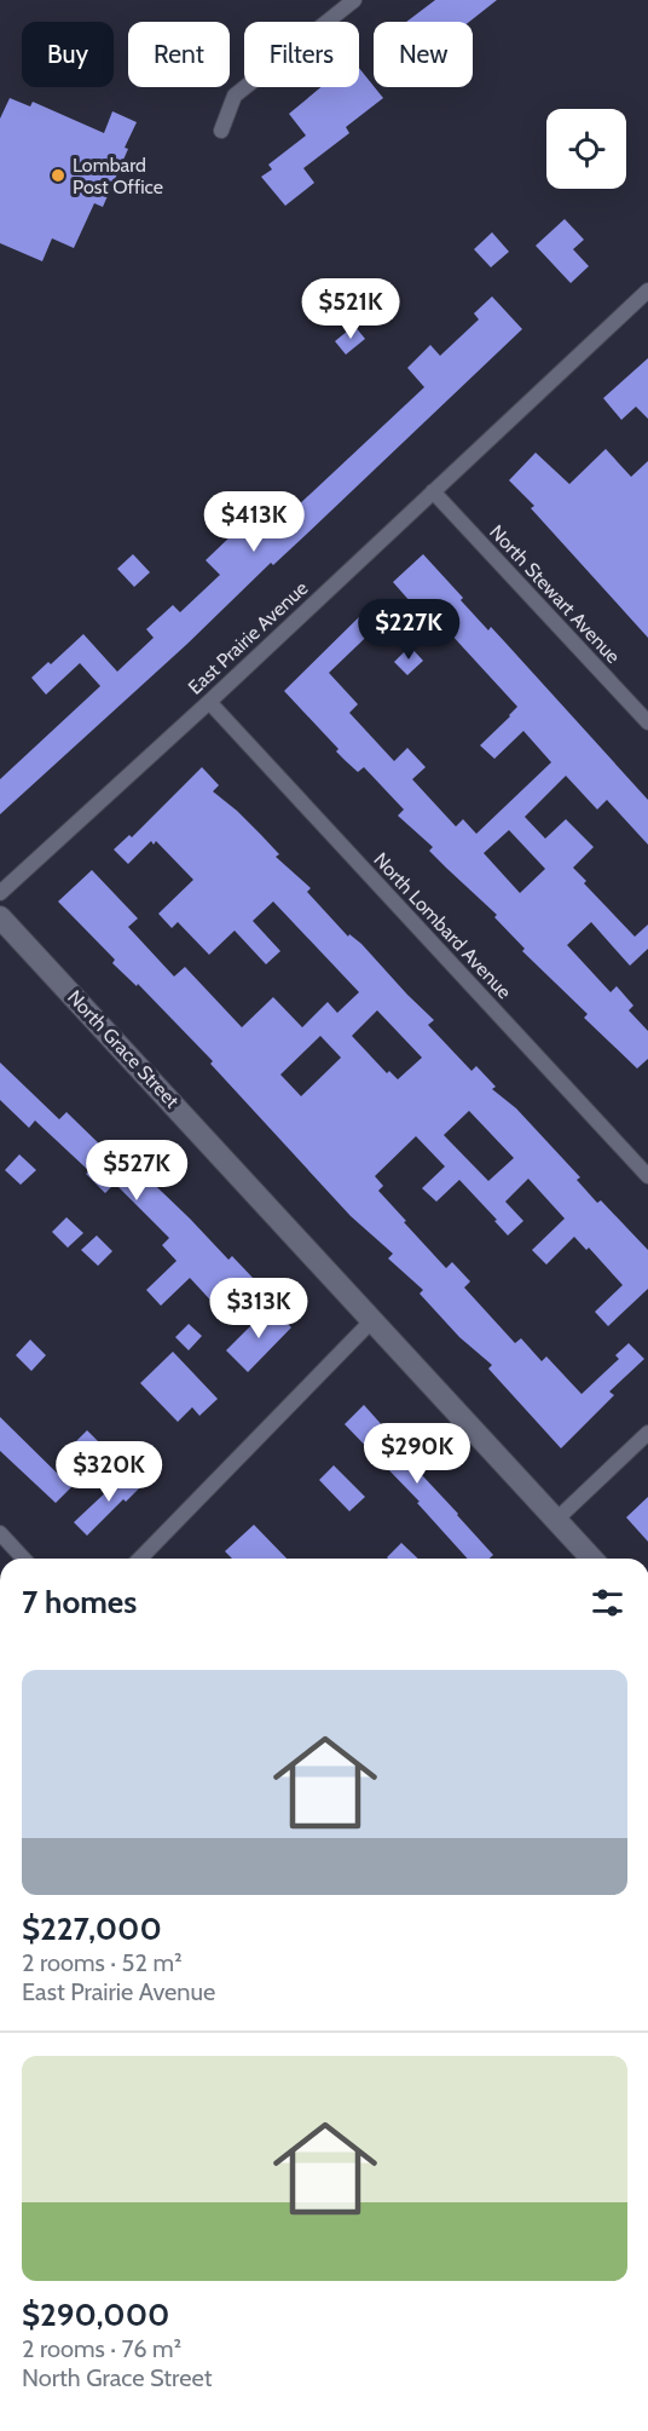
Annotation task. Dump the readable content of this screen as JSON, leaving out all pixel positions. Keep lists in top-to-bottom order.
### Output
{
  "streets": {
    "street": [
      "North Stewart Avenue",
      "East Prairie Avenue",
      "North Lombard Avenue",
      "North Grace Street"
    ]
  },
  "crossings": [
    ["North Stewart Avenue", "East Prairie Avenue"],
    ["East Prairie Avenue", "North Lombard Avenue"]
  ],
  "places": ["Lombard Post Office"],
  "page": {
    "chip": [
      "Buy",
      "Rent",
      "Filters",
      "New"
    ],
    "price": [
      "$521K",
      "$413K",
      "$227K",
      "$527K",
      "$313K",
      "$290K",
      "$320K"
    ],
    "heading": "7 homes",
    "list": [
      {
        "name": "$227,000",
        "note": "2 rooms · 52 m² · East Prairie Avenue"
      },
      {
        "name": "$290,000",
        "note": "2 rooms · 76 m² · North Grace Street"
      }
    ]
  }
}
